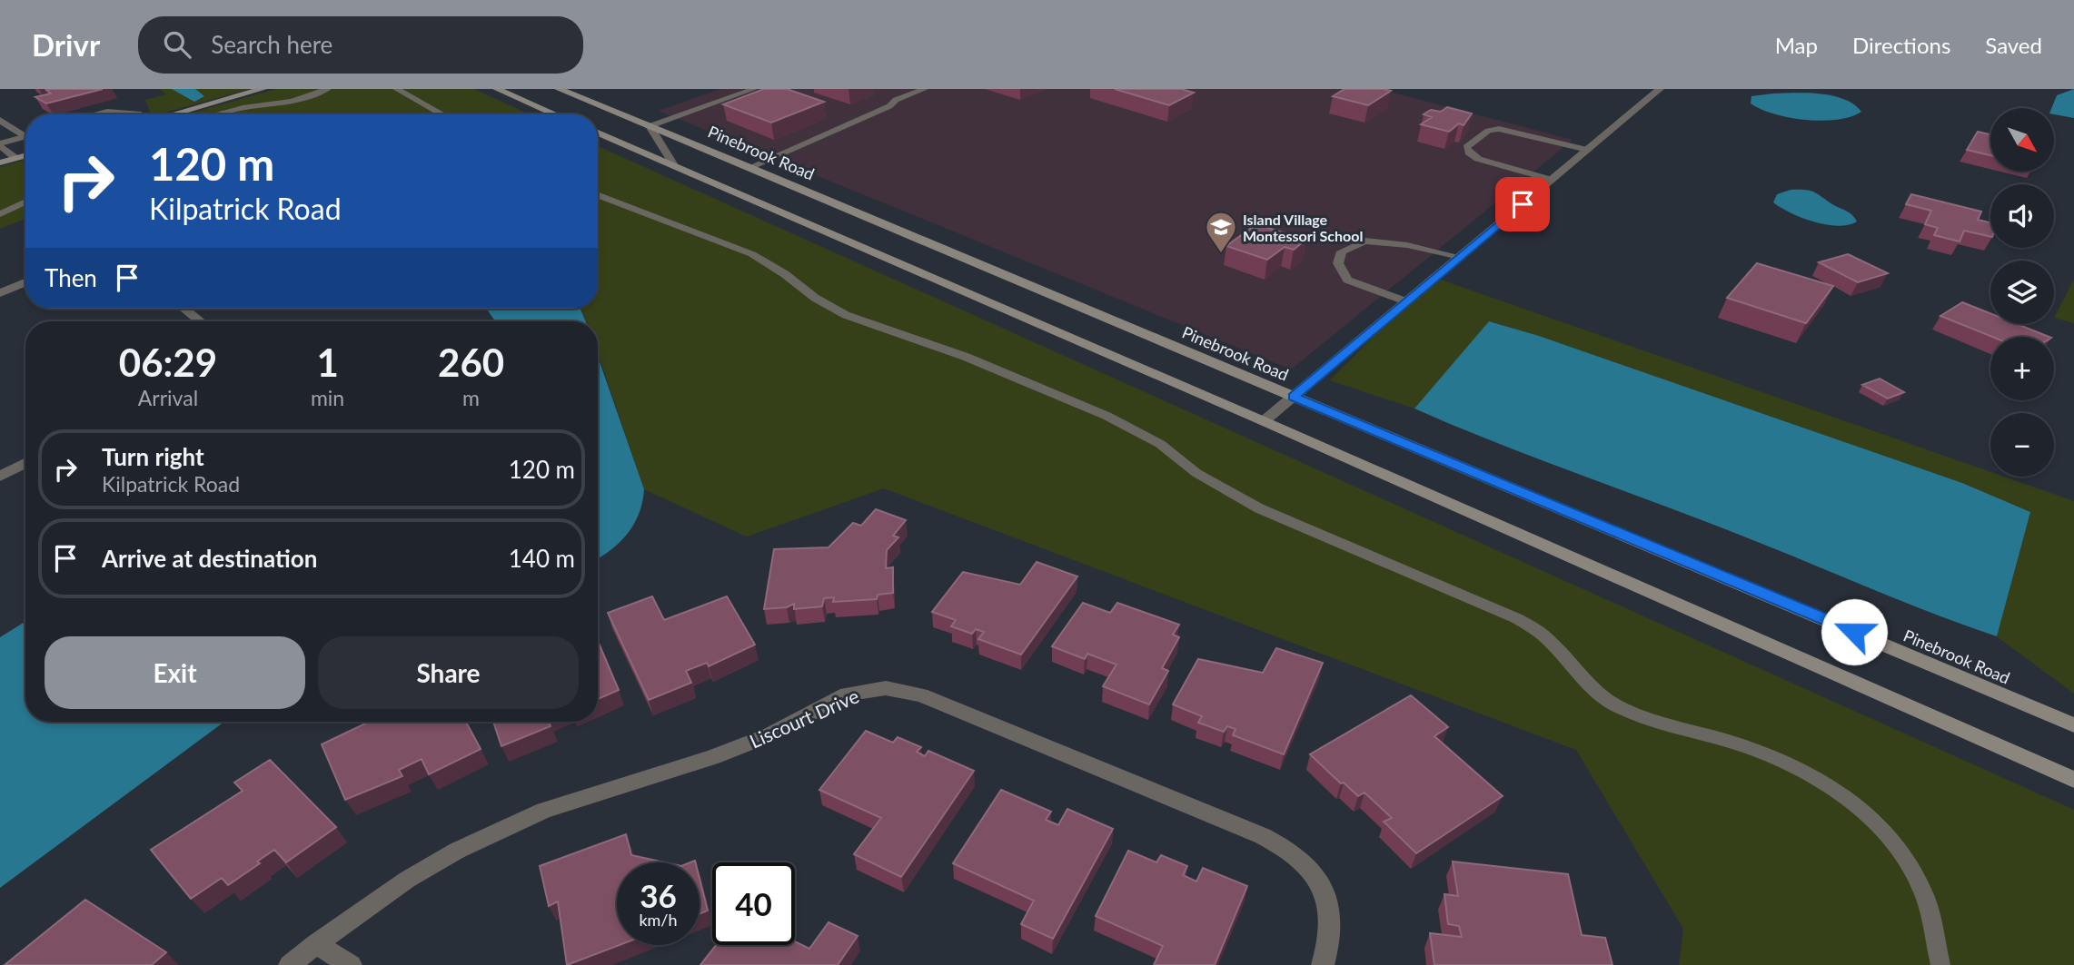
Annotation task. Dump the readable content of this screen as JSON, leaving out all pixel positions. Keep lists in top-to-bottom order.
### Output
{
  "streets": {
    "street": ["Pinebrook Road", "Liscourt Drive"]
  },
  "places": {
    "school or university": ["Island Village Montessori School"]
  },
  "north": "bottom right",
  "page": {
    "header": "Drivr",
    "search": "Search here",
    "nav": ["Map", "Directions", "Saved"],
    "map_buttons": ["+", "−"],
    "turn": ["120 m", "Kilpatrick Road"],
    "then": "Then",
    "eta": [
      "06:29",
      "Arrival",
      "1",
      "min",
      "260",
      "m"
    ],
    "list": [
      {
        "name": "Turn right",
        "note": "Kilpatrick Road",
        "value": "120 m"
      },
      {
        "name": "Arrive at destination",
        "value": "140 m"
      }
    ],
    "buttons": ["Exit", "Share"],
    "speed": "36 km/h",
    "limit": "40"
  }
}
